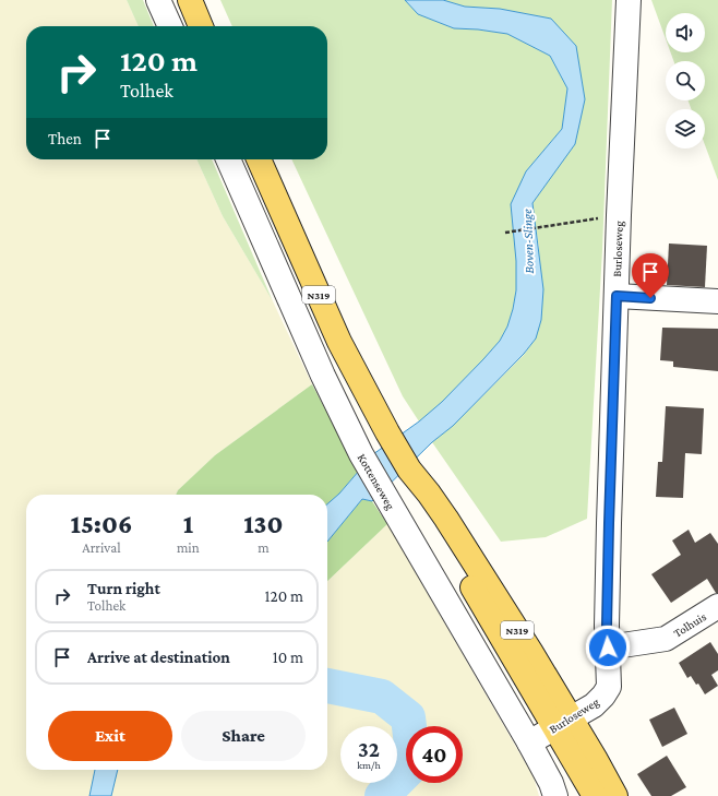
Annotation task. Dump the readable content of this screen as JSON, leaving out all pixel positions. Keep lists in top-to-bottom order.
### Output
{
  "streets": {
    "main road": ["N319"],
    "street": ["Burloseweg", "Kottenseweg", "Tolhuis"]
  },
  "crossings": [
    ["Burloseweg", "N319"],
    ["Burloseweg", "Kottenseweg"],
    ["Burloseweg", "Tolhuis"]
  ],
  "water": ["Boven-Slinge"],
  "page": {
    "turn": ["120 m", "Tolhek"],
    "then": "Then",
    "eta": [
      "15:06",
      "Arrival",
      "1",
      "min",
      "130",
      "m"
    ],
    "list": [
      {
        "name": "Turn right",
        "note": "Tolhek",
        "value": "120 m"
      },
      {
        "name": "Arrive at destination",
        "value": "10 m"
      }
    ],
    "buttons": ["Exit", "Share"],
    "speed": "32 km/h",
    "limit": "40"
  }
}
